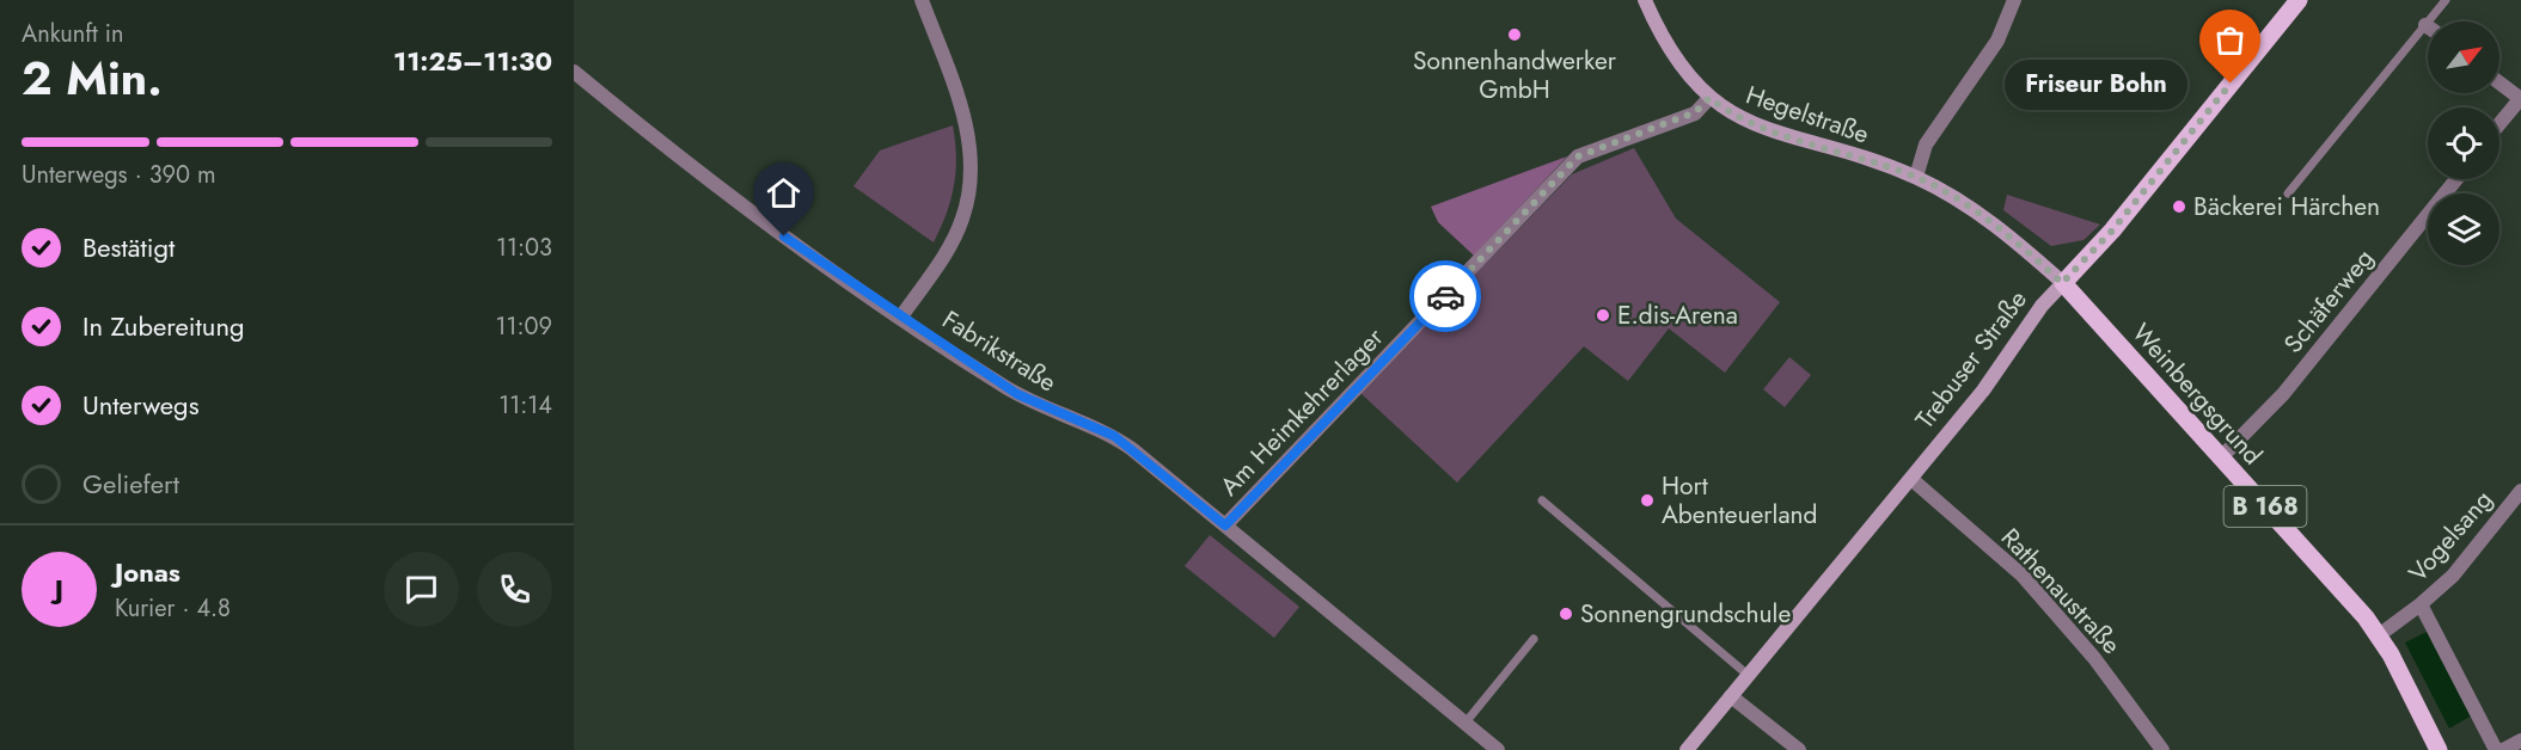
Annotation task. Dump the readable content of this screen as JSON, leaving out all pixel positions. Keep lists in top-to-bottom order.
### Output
{
  "streets": {
    "main road": ["Trebuser Straße", "Weinbergsgrund", "B 168"],
    "street": [
      "Hegelstraße",
      "Schäferweg",
      "Fabrikstraße",
      "Am Heimkehrerlager",
      "Vogelsang",
      "Rathenaustraße"
    ]
  },
  "crossings": [
    ["Hegelstraße", "Trebuser Straße"],
    ["Hegelstraße", "Weinbergsgrund"],
    ["Hegelstraße", "Am Heimkehrerlager"],
    ["Schäferweg", "Weinbergsgrund"],
    ["Fabrikstraße", "Am Heimkehrerlager"],
    ["Trebuser Straße", "Weinbergsgrund"],
    ["Trebuser Straße", "Rathenaustraße"],
    ["Weinbergsgrund", "Vogelsang"]
  ],
  "places": [
    "Sonnenhandwerker GmbH",
    "Friseur Bohn",
    "Bäckerei Härchen",
    "E.dis-Arena",
    "Hort Abenteuerland",
    "Sonnengrundschule"
  ],
  "north": "top right",
  "page": {
    "heading": ["2 Min.", "Ankunft in", "11:25–11:30"],
    "panel": ["Jonas", "Kurier · 4.8"],
    "bubble": "Friseur Bohn",
    "bar": "Unterwegs · 390 m",
    "list": [
      ["Bestätigt", "11:03"],
      ["In Zubereitung", "11:09"],
      ["Unterwegs", "11:14"],
      "Geliefert"
    ],
    "round": "J"
  }
}
